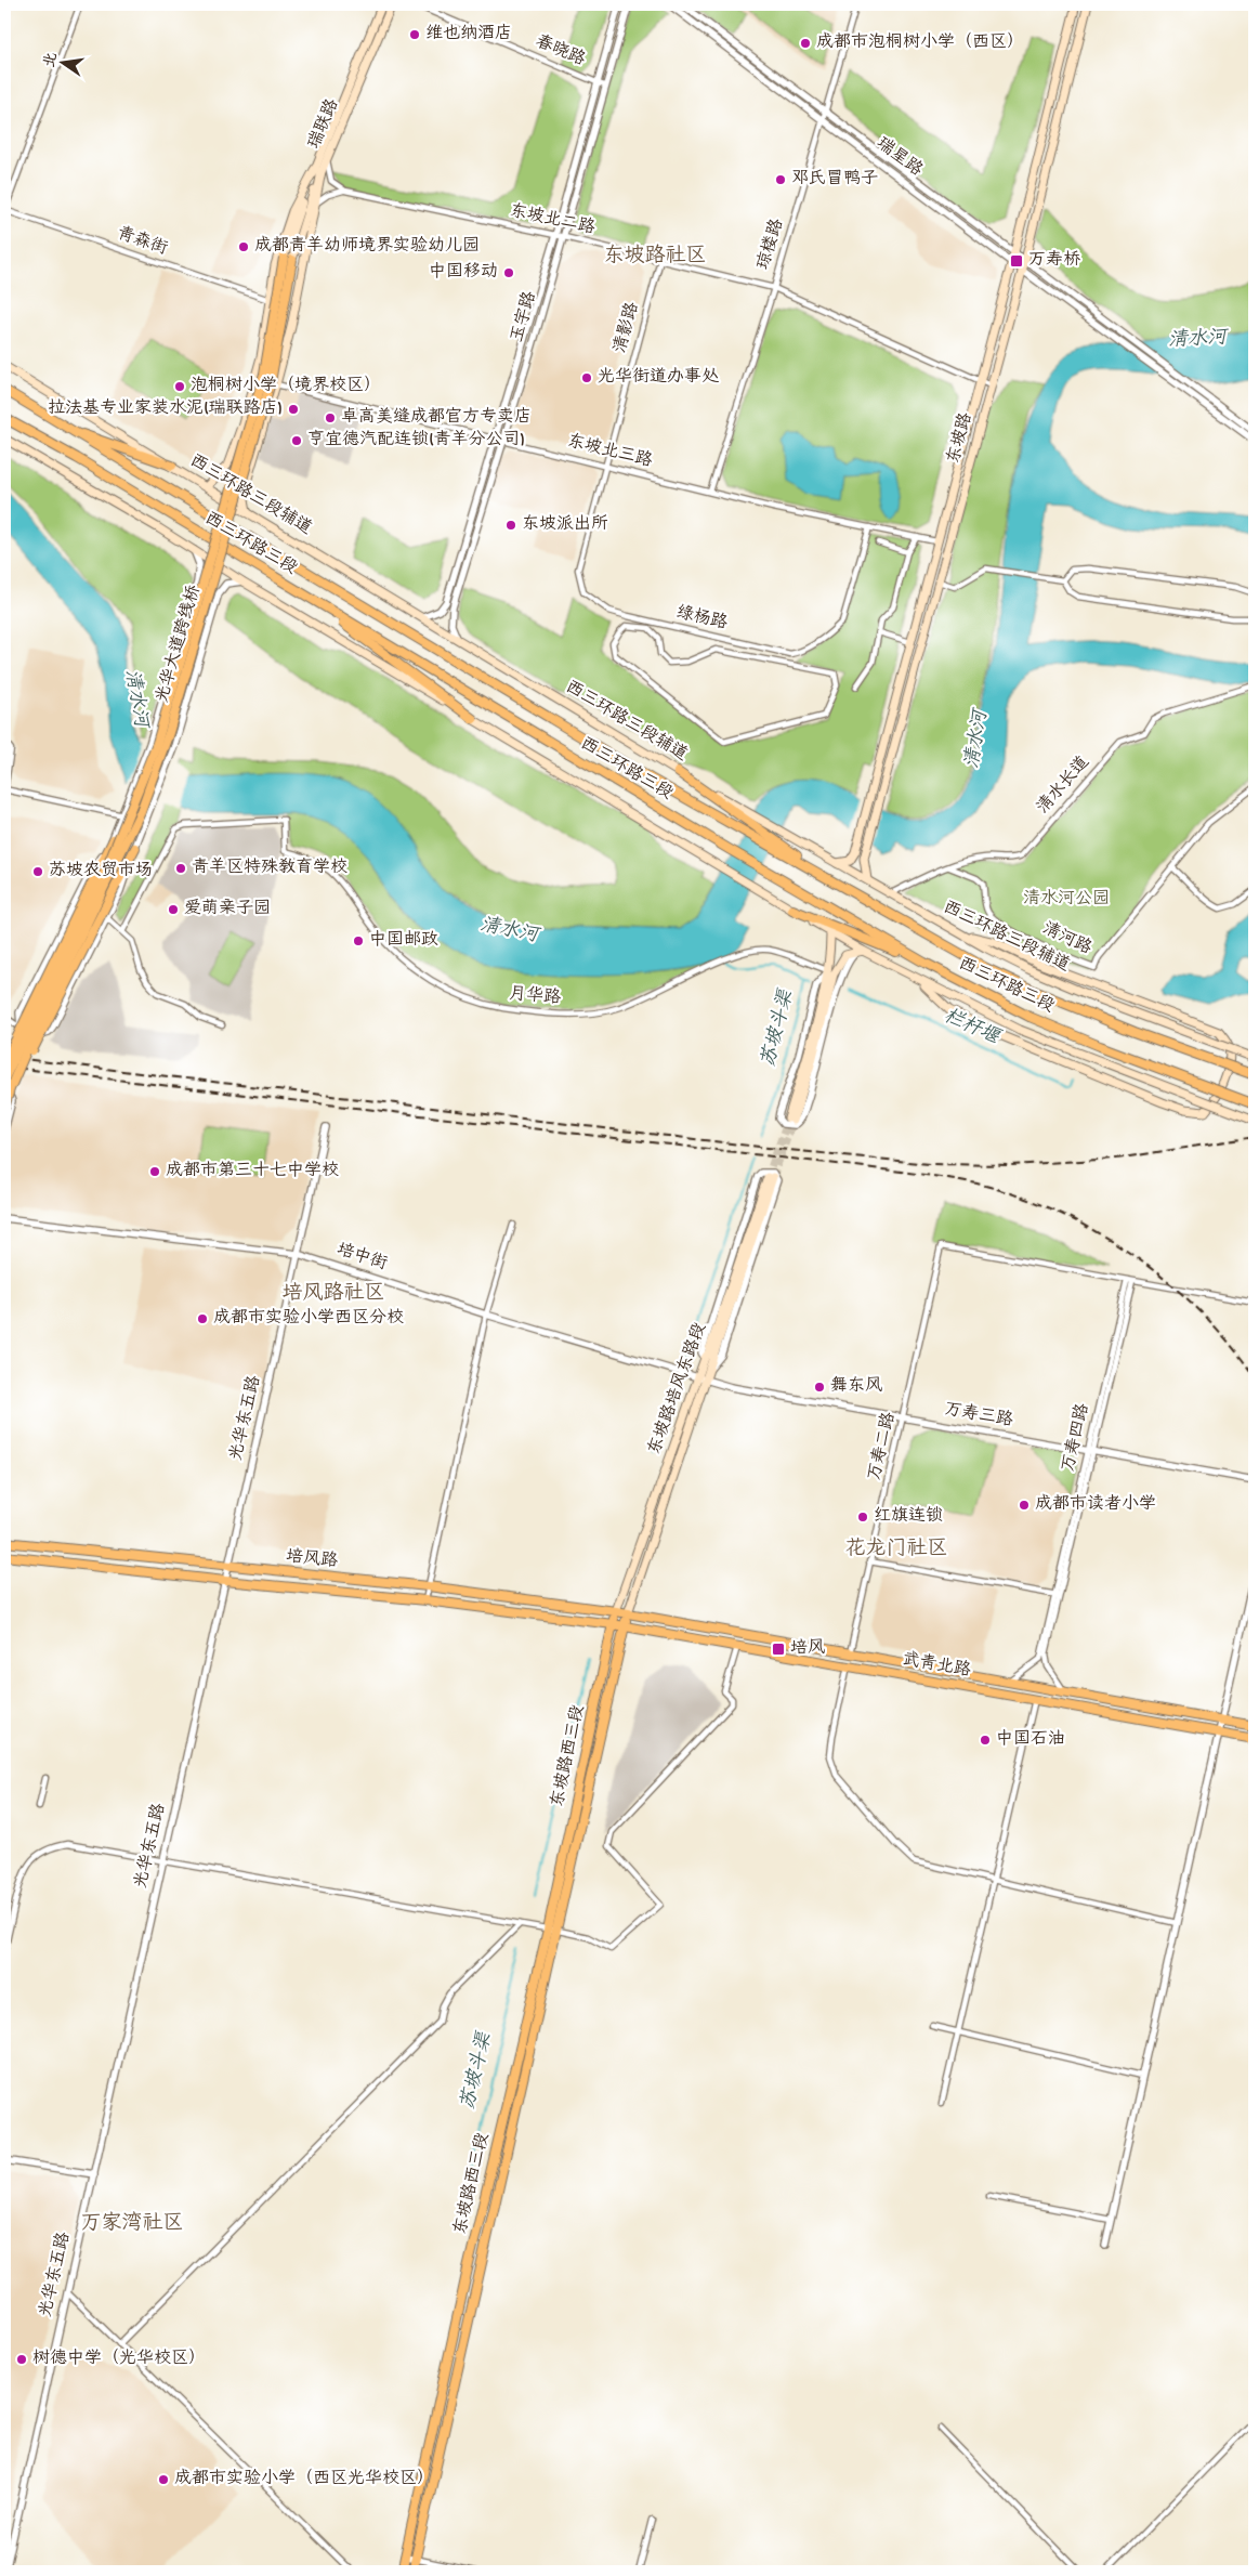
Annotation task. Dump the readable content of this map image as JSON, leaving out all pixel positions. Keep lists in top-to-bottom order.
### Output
{
  "streets": {
    "main road": [
      "瑞联路",
      "东坡路",
      "西三环路三段辅道",
      "西三环路三段",
      "光华大道跨线桥",
      "东坡路培风东路段",
      "培风路",
      "武青北路",
      "东坡路西三段"
    ],
    "street": [
      "春晓路",
      "瑞星路",
      "东坡北二路",
      "青森街",
      "琼楼路",
      "玉宇路",
      "清影路",
      "东坡北三路",
      "绿杨路",
      "清水长道",
      "清河路",
      "月华路",
      "培中街",
      "万寿三路",
      "光华东五路",
      "万寿四路",
      "万寿二路"
    ]
  },
  "crossings": [
    ["春晓路", "玉宇路"],
    ["瑞联路", "光华大道跨线桥"],
    ["瑞星路", "琼楼路"],
    ["瑞星路", "东坡路"],
    ["东坡北二路", "琼楼路"],
    ["东坡北二路", "玉宇路"],
    ["东坡北二路", "清影路"],
    ["东坡北二路", "东坡路"],
    ["琼楼路", "东坡北三路"],
    ["玉宇路", "东坡北三路"],
    ["清影路", "东坡北三路"],
    ["清影路", "绿杨路"],
    ["东坡路", "东坡北三路"],
    ["东坡路", "西三环路三段辅道"],
    ["东坡北三路", "绿杨路"],
    ["西三环路三段辅道", "西三环路三段"],
    ["西三环路三段辅道", "清水长道"],
    ["清水长道", "清河路"],
    ["培中街", "东坡路培风东路段"],
    ["培中街", "万寿三路"],
    ["培中街", "光华东五路"],
    ["东坡路培风东路段", "万寿三路"],
    ["东坡路培风东路段", "培风路"],
    ["东坡路培风东路段", "武青北路"],
    ["东坡路培风东路段", "东坡路西三段"],
    ["万寿三路", "万寿四路"],
    ["万寿三路", "万寿二路"],
    ["光华东五路", "培风路"],
    ["万寿四路", "万寿二路"],
    ["万寿四路", "武青北路"],
    ["万寿二路", "武青北路"],
    ["培风路", "武青北路"],
    ["培风路", "东坡路西三段"],
    ["武青北路", "东坡路西三段"]
  ],
  "districts": [
    "东坡路社区",
    "培风路社区",
    "花龙门社区",
    "万家湾社区"
  ],
  "water": ["清水河", "栏杆堰", "苏坡斗渠"],
  "parks": ["清水河公园"],
  "places": {
    "other": [
      "维也纳酒店",
      "成都市泡桐树小学（西区）",
      "邓氏冒鸭子",
      "成都青羊幼师境界实验幼儿园",
      "中国移动",
      "光华街道办事处",
      "泡桐树小学（境界校区）",
      "拉法基专业家装水泥(瑞联路店)",
      "卓高美缝成都官方专卖店",
      "亨宜德汽配连锁(青羊分公司)",
      "东坡派出所",
      "青羊区特殊教育学校",
      "苏坡农贸市场",
      "爱萌亲子园",
      "中国邮政",
      "成都市第三十七中学校",
      "成都市实验小学西区分校",
      "舞东风",
      "成都市读者小学",
      "红旗连锁",
      "中国石油",
      "树德中学（光华校区）",
      "成都市实验小学（西区光华校区）"
    ],
    "transit": ["万寿桥", "培风"]
  },
  "north": "left"
}
